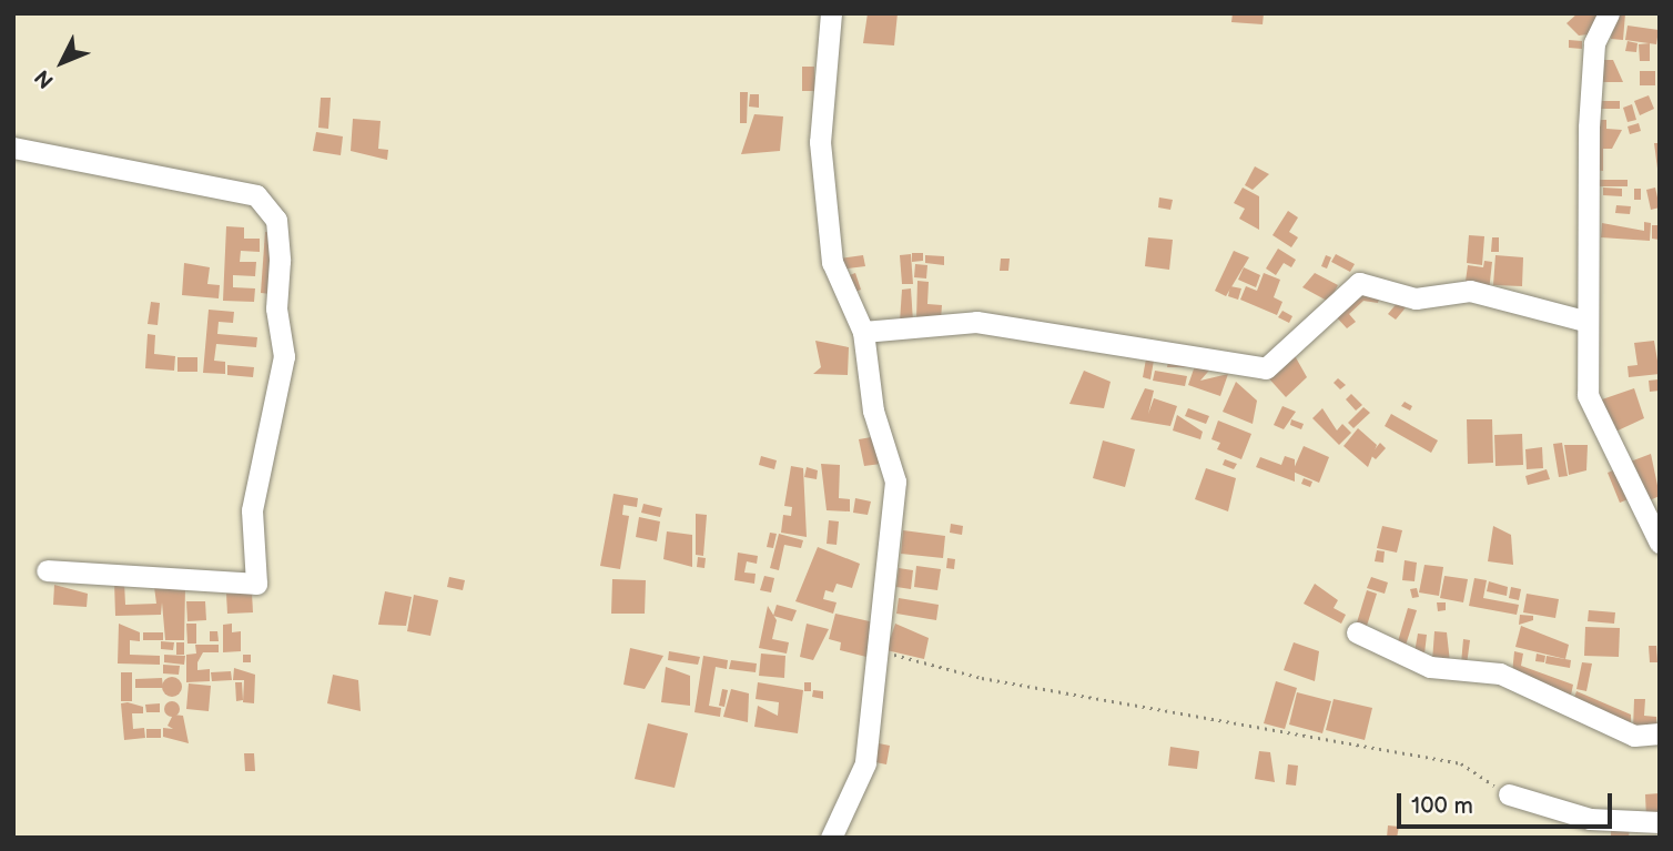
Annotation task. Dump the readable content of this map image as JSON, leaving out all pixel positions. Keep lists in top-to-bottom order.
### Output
{
  "scale_bar": "100 m",
  "north": "bottom left"
}
